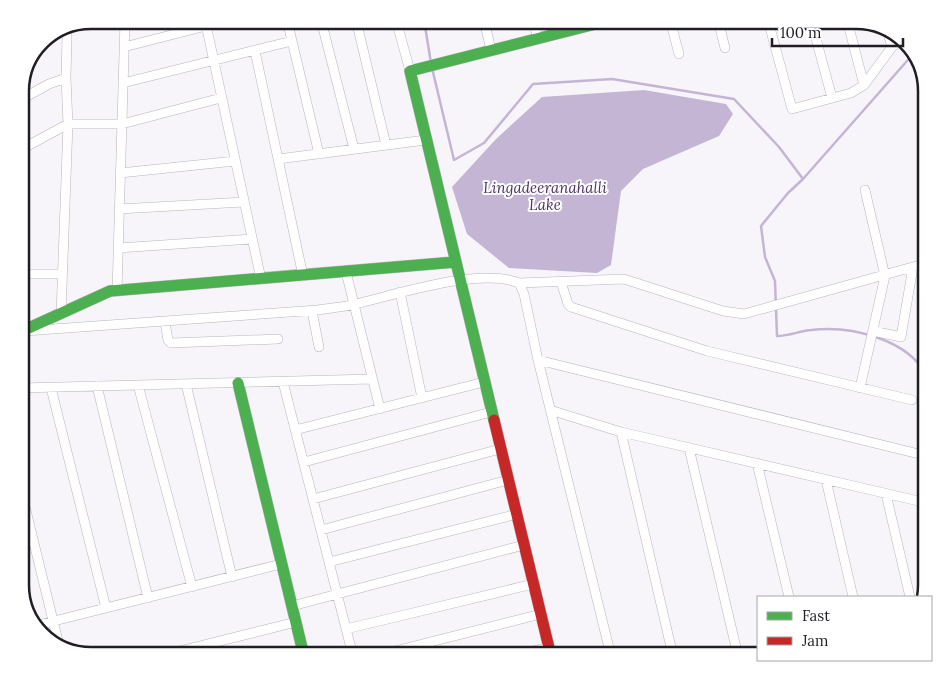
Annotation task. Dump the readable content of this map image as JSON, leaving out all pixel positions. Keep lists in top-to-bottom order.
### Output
{
  "water": ["Lingadeeranahalli Lake"],
  "legend": ["Fast", "Jam"],
  "scale_bar": "100 m"
}
